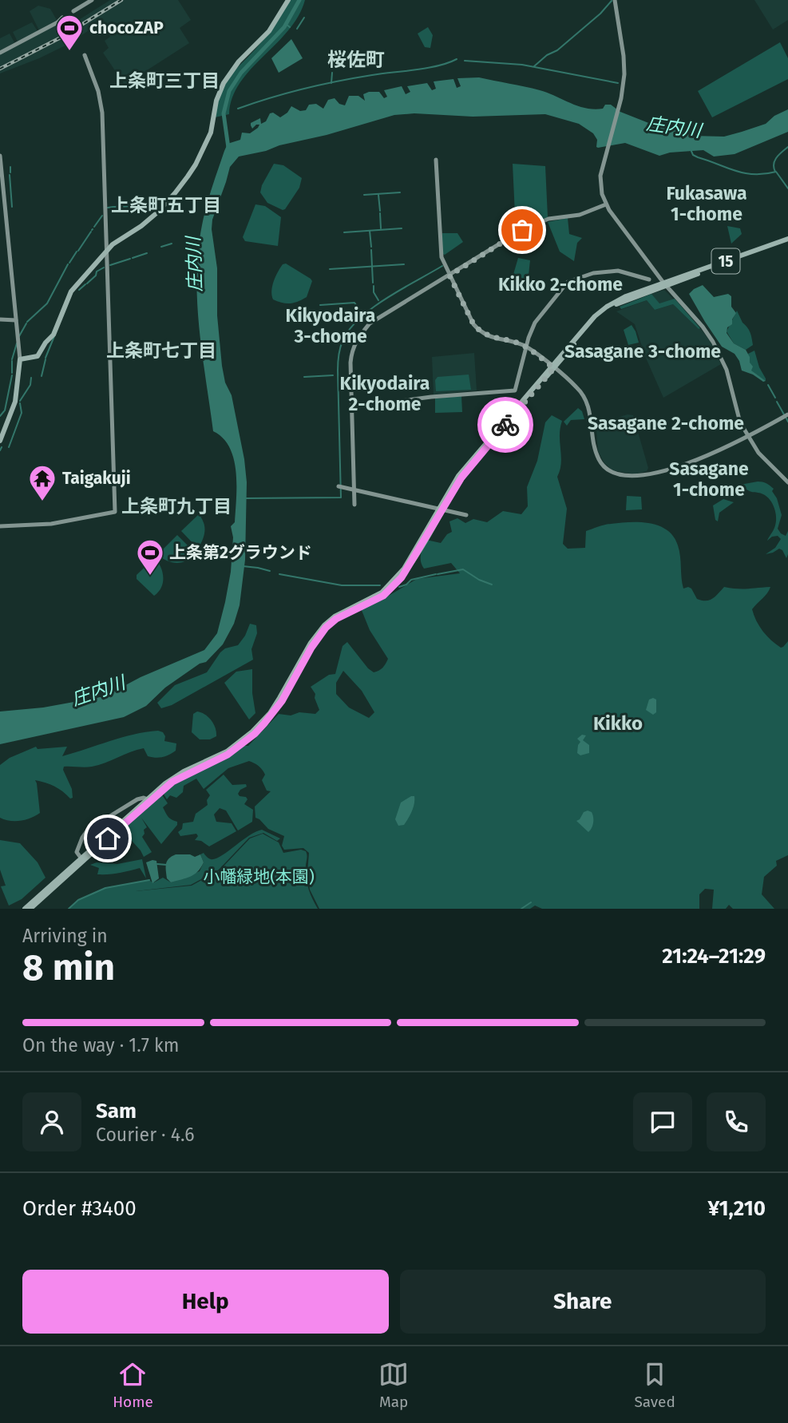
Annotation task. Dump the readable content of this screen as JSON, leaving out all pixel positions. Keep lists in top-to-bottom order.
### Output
{
  "streets": {
    "main road": ["15"]
  },
  "districts": [
    "桜佐町",
    "上条町三丁目",
    "Fukasawa 1-chome",
    "上条町五丁目",
    "Kikko 2-chome",
    "Kikyodaira 3-chome",
    "上条町七丁目",
    "Sasagane 3-chome",
    "Kikyodaira 2-chome",
    "Sasagane 2-chome",
    "Sasagane 1-chome",
    "上条町九丁目",
    "Kikko"
  ],
  "water": ["庄内川"],
  "parks": ["小幡緑地(本園)"],
  "places": {
    "sports": ["chocoZAP", "上条第2グラウンド"],
    "temple": ["Taigakuji"]
  },
  "page": {
    "heading": ["8 min", "Arriving in", "21:24–21:29"],
    "panel": [
      "Sam",
      "Courier · 4.6",
      "Order #3400",
      "¥1,210"
    ],
    "bar": "On the way · 1.7 km",
    "buttons": ["Help", "Share"],
    "tabs": ["Home", "Map", "Saved"]
  }
}
